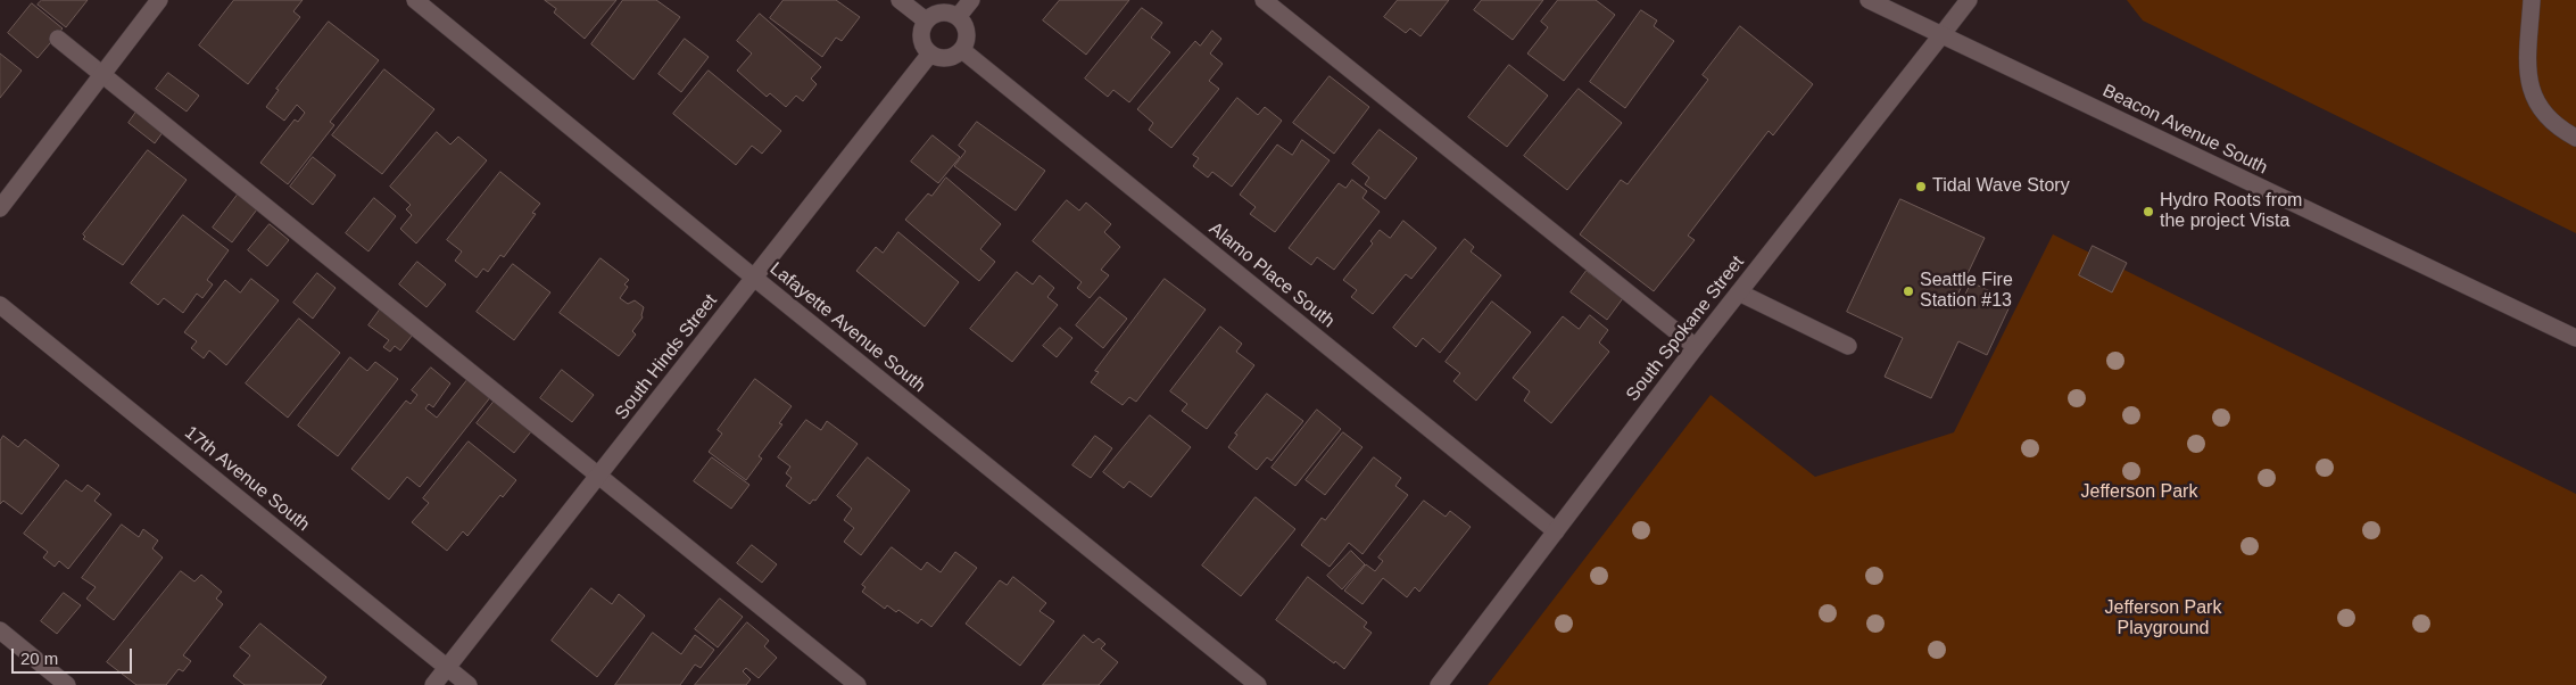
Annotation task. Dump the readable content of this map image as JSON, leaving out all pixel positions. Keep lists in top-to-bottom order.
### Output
{
  "streets": {
    "street": [
      "Beacon Avenue South",
      "Alamo Place South",
      "Lafayette Avenue South",
      "South Spokane Street",
      "South Hinds Street",
      "17th Avenue South"
    ]
  },
  "crossings": [
    ["Beacon Avenue South", "South Spokane Street"],
    ["Alamo Place South", "South Spokane Street"],
    ["Alamo Place South", "South Hinds Street"],
    ["Lafayette Avenue South", "South Hinds Street"],
    ["South Hinds Street", "17th Avenue South"]
  ],
  "parks": ["Jefferson Park", "Jefferson Park Playground"],
  "places": ["Tidal Wave Story", "Hydro Roots from the project Vista", "Seattle Fire Station #13"],
  "scale_bar": "20 m"
}
